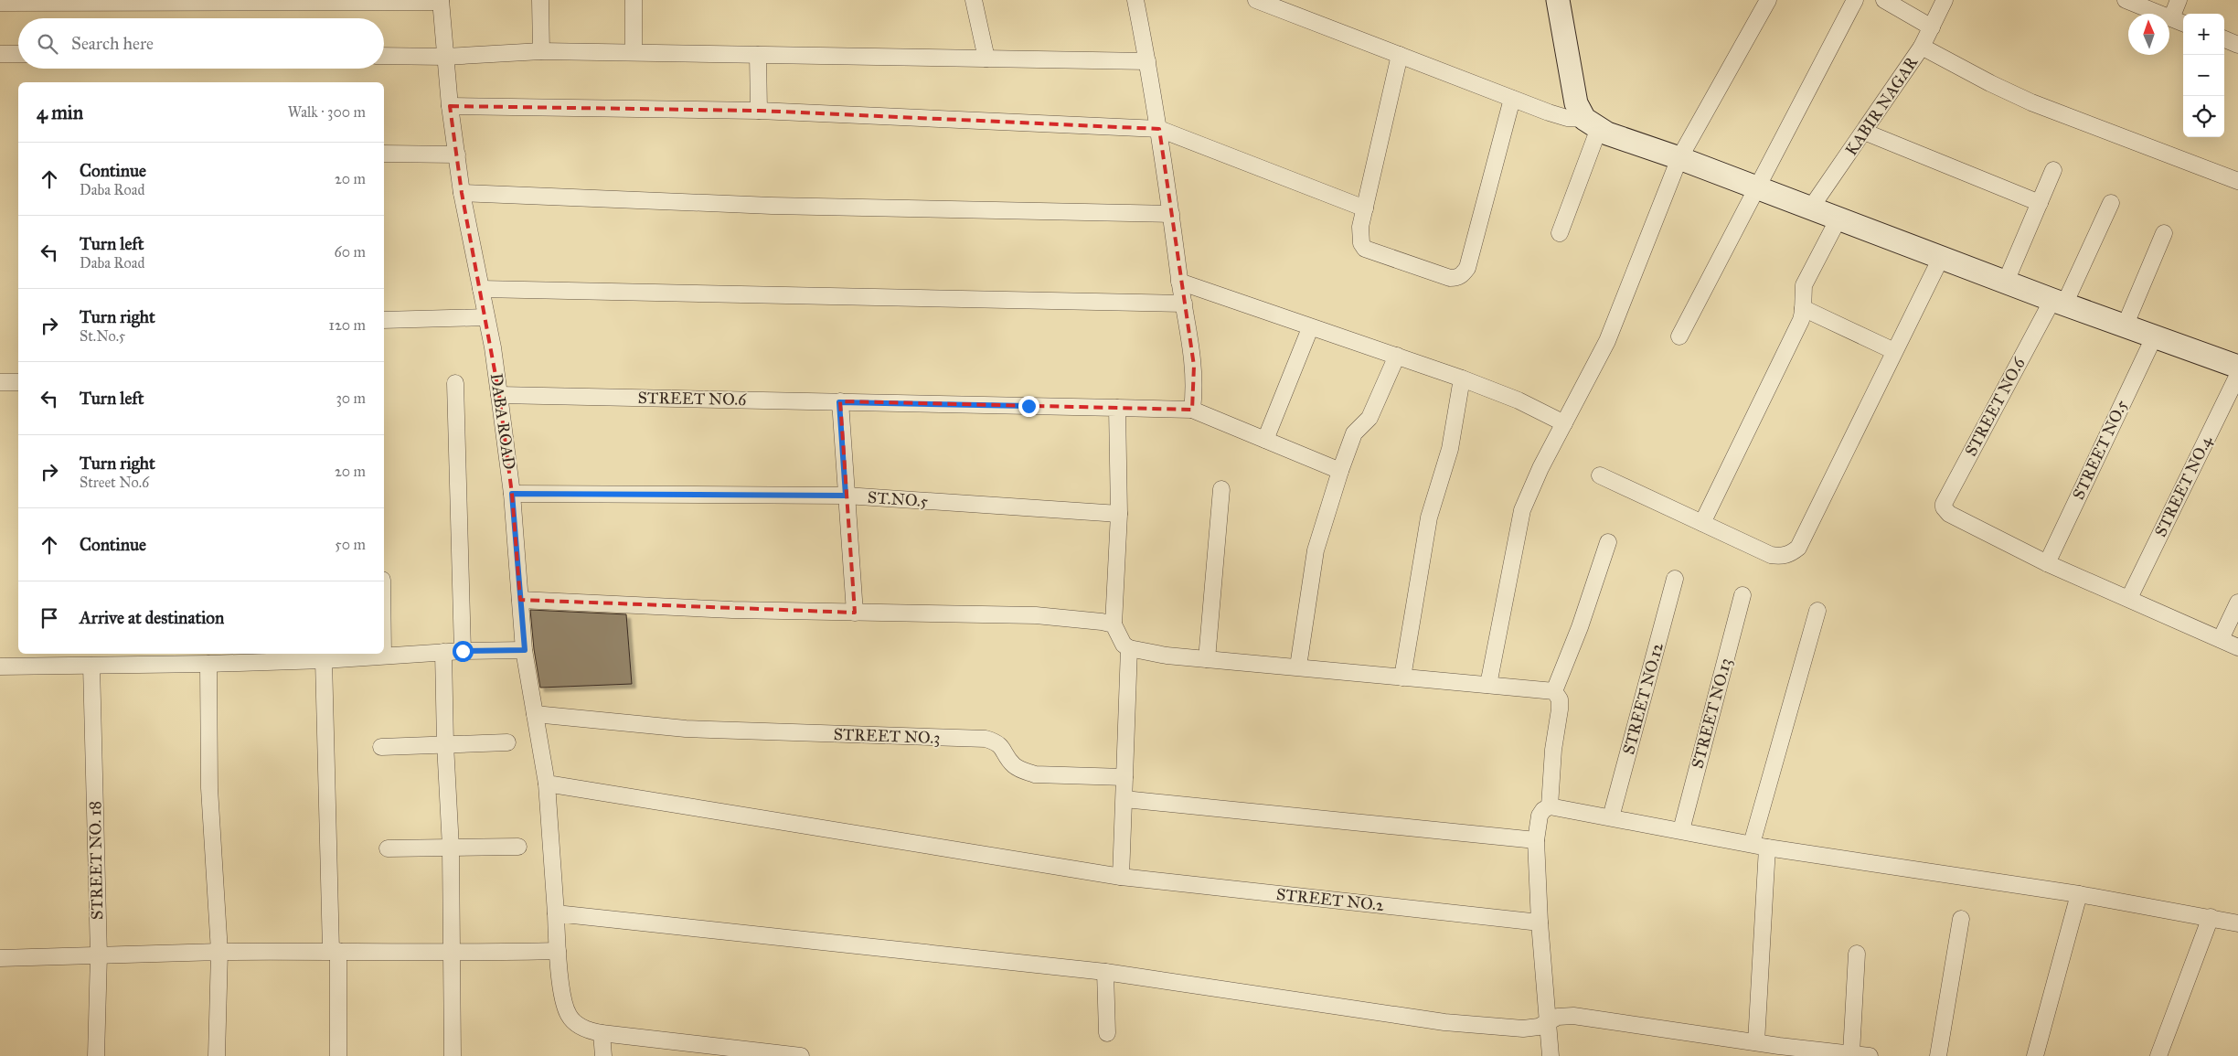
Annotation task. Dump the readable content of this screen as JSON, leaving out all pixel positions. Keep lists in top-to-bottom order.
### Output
{
  "streets": {
    "street": [
      "KABIR NAGAR",
      "STREET NO.6",
      "DABA ROAD",
      "STREET NO.5",
      "STREET NO.4",
      "ST.NO.5",
      "STREET NO.12",
      "STREET NO.13",
      "STREET NO.3",
      "STREET NO. 18",
      "STREET NO.2"
    ]
  },
  "crossings": [
    ["STREET NO.6", "DABA ROAD"],
    ["STREET NO.6", "STREET NO.5"],
    ["DABA ROAD", "ST.NO.5"],
    ["DABA ROAD", "STREET NO.3"],
    ["DABA ROAD", "STREET NO.2"]
  ],
  "north": "top",
  "page": {
    "map_buttons": ["+", "−"],
    "search": "Search here",
    "heading": ["4 min", "Walk · 300 m"],
    "list": [
      ["Continue", "Daba Road", "20 m"],
      ["Turn left", "Daba Road", "60 m"],
      ["Turn right", "St.No.5", "120 m"],
      ["Turn left", "30 m"],
      ["Turn right", "Street No.6", "20 m"],
      ["Continue", "50 m"],
      "Arrive at destination"
    ]
  }
}
